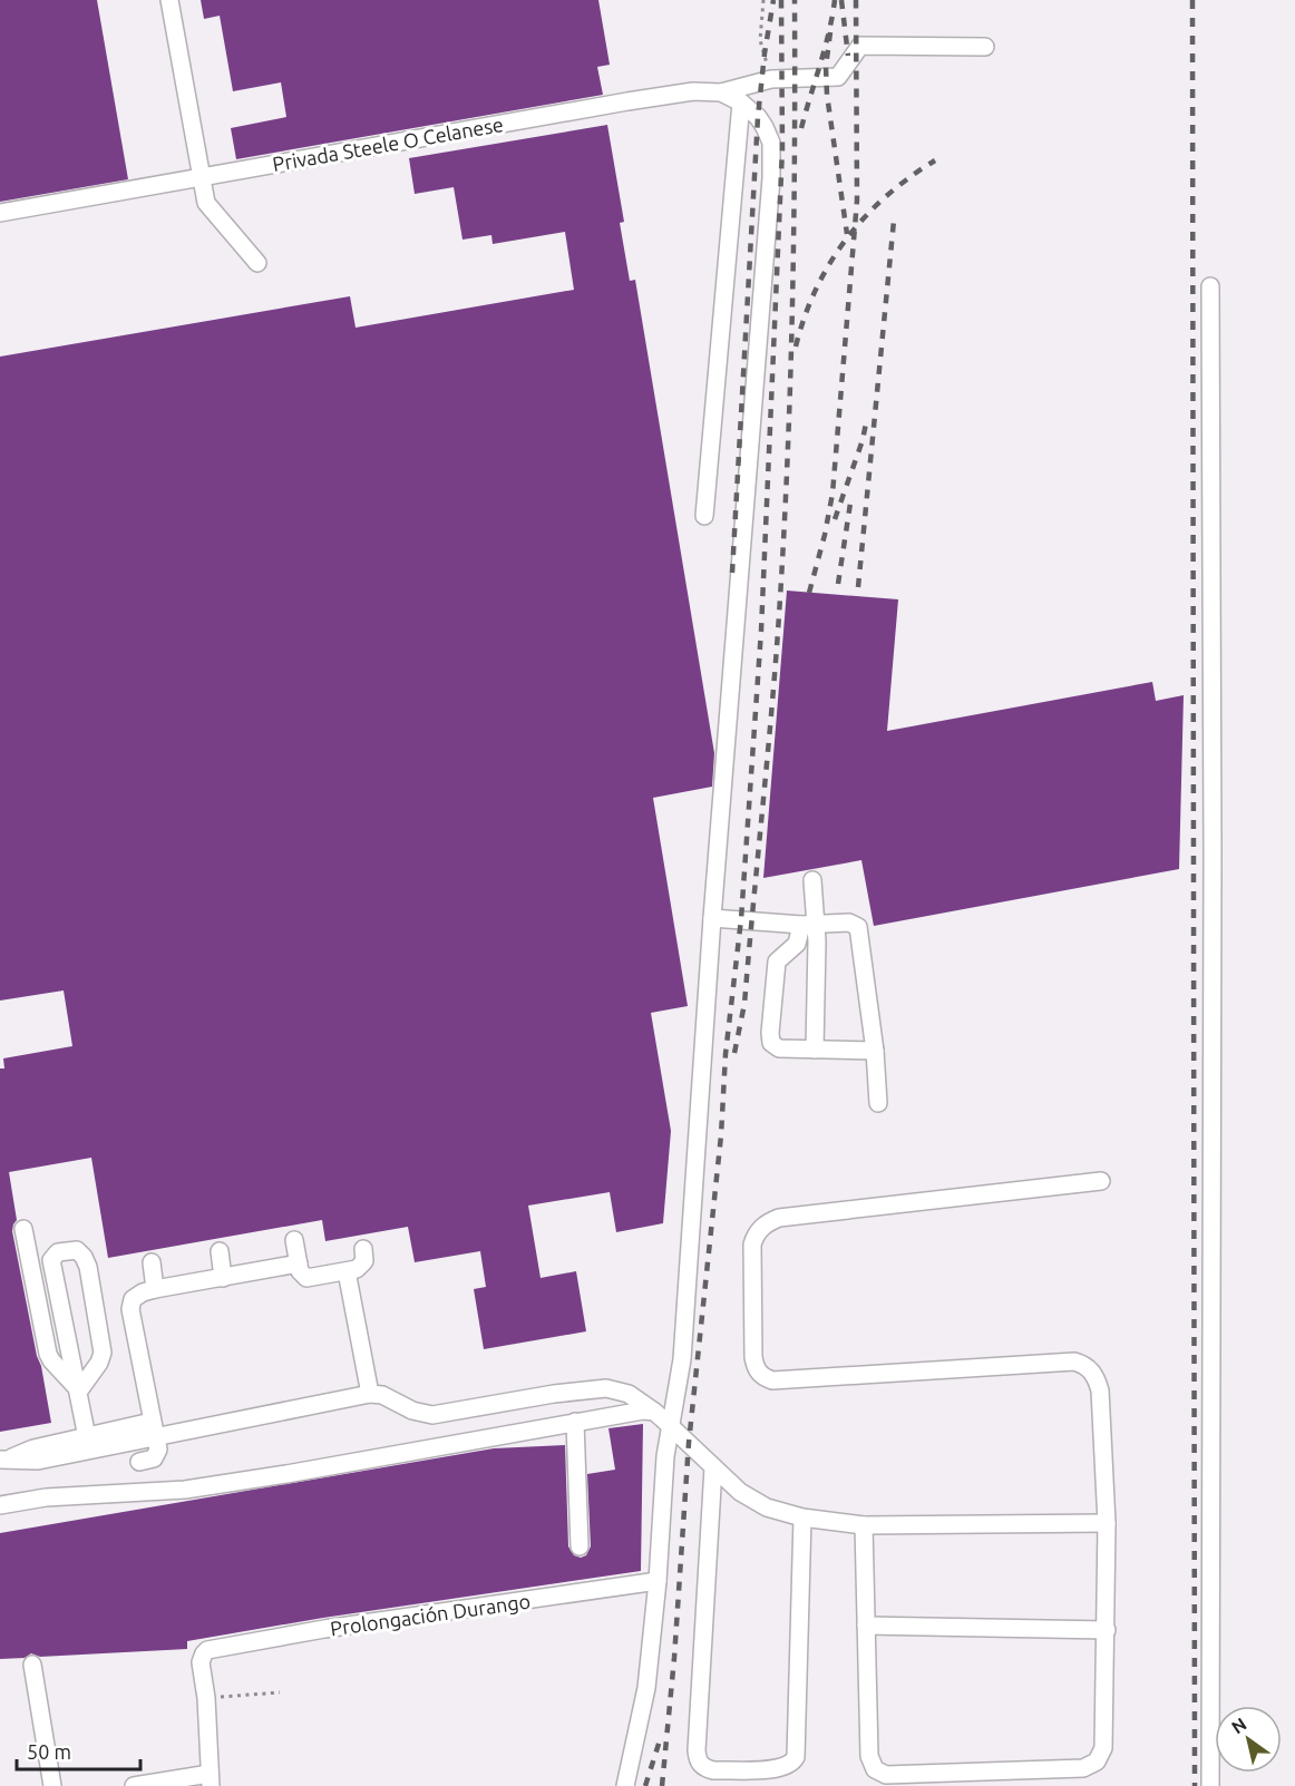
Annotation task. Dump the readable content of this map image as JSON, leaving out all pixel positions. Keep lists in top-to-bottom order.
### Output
{
  "streets": {
    "street": ["Privada Steele O Celanese", "Prolongación Durango"]
  },
  "scale_bar": "50 m",
  "north": "top left"
}
